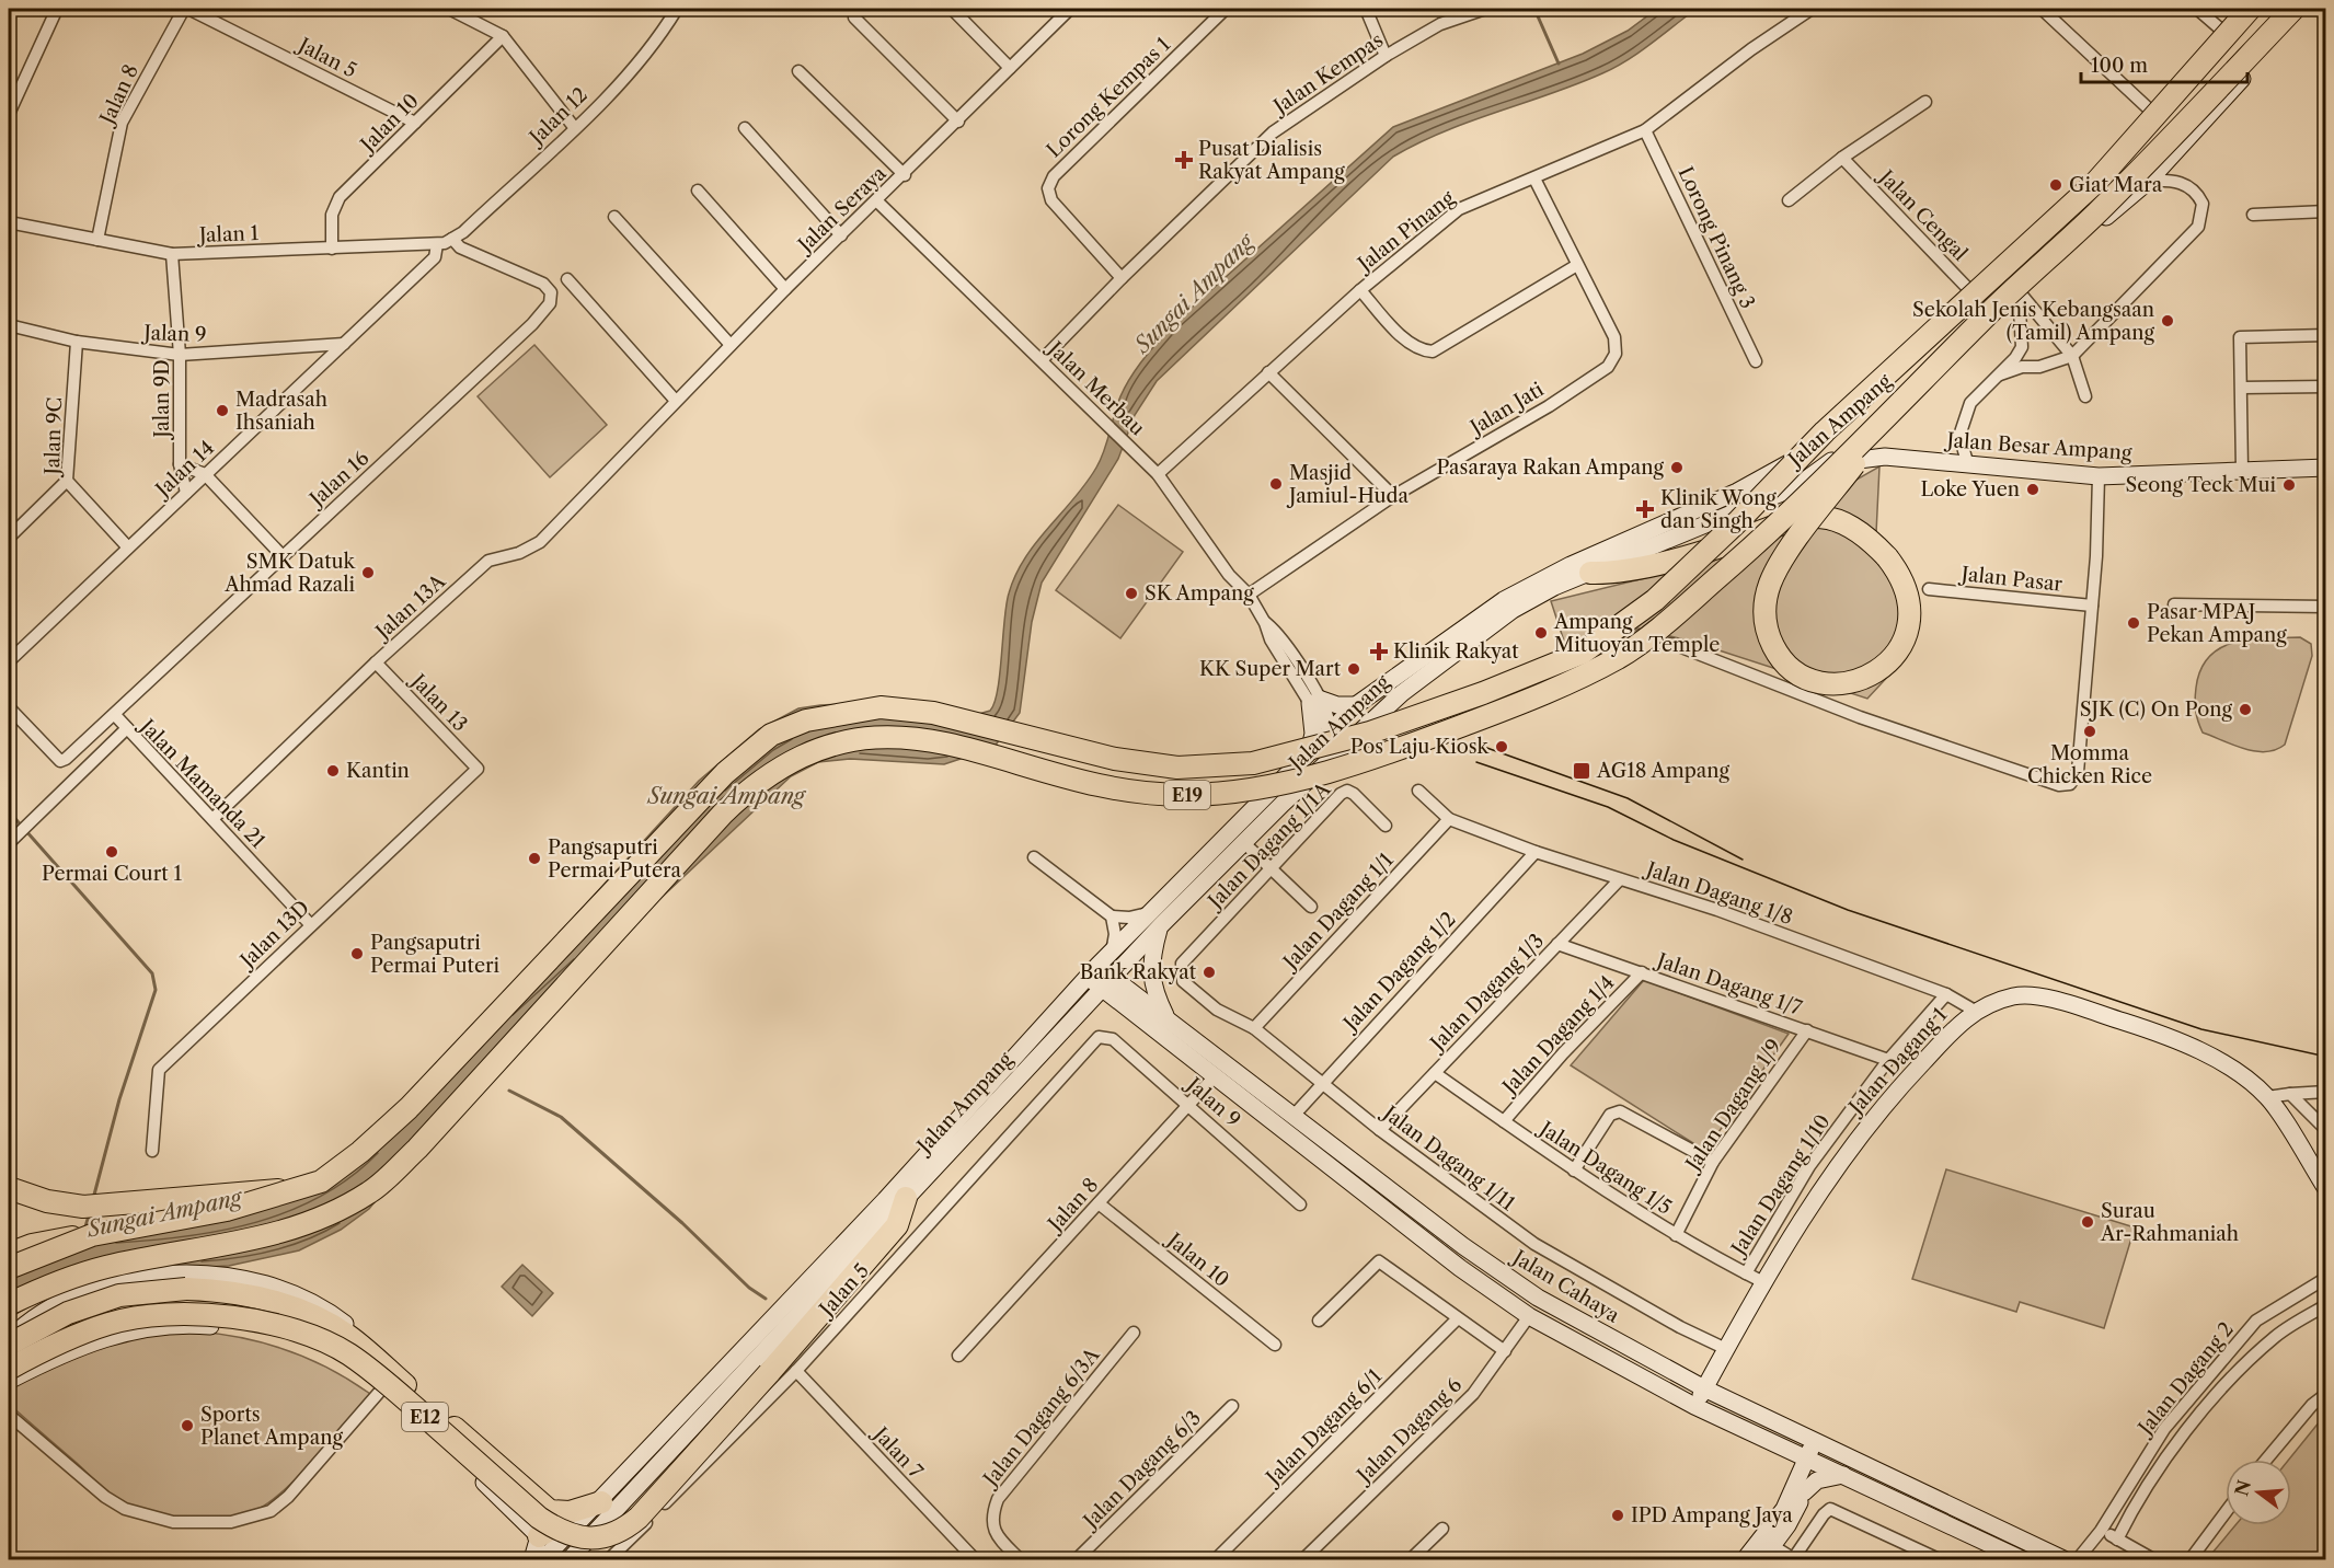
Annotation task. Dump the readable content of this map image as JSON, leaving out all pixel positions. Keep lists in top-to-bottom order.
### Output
{
  "streets": {
    "highway": ["E19", "E12"],
    "main road": [
      "Jalan Ampang",
      "Jalan Besar Ampang",
      "Jalan Dagang 1",
      "Jalan Cahaya"
    ],
    "street": [
      "Jalan 5",
      "Jalan Kempas",
      "Jalan 8",
      "Lorong Kempas 1",
      "Jalan 12",
      "Jalan 10",
      "Jalan Seraya",
      "Jalan Cengal",
      "Jalan Pinang",
      "Jalan 1",
      "Lorong Pinang 3",
      "Jalan 9",
      "Jalan Merbau",
      "Jalan 9D",
      "Jalan Jati",
      "Jalan 9C",
      "Jalan 14",
      "Jalan 16",
      "Jalan Pasar",
      "Jalan 13A",
      "Jalan 13",
      "Jalan Mamanda 21",
      "Jalan Dagang 1/1A",
      "Jalan Dagang 1/8",
      "Jalan Dagang 1/1",
      "Jalan 13D",
      "Jalan Dagang 1/2",
      "Jalan Dagang 1/7",
      "Jalan Dagang 1/3",
      "Jalan Dagang 1/4",
      "Jalan Dagang 1/9",
      "Jalan Dagang 1/11",
      "Jalan Dagang 1/5",
      "Jalan Dagang 1/10",
      "Jalan Dagang 2",
      "Jalan Dagang 6/3A",
      "Jalan Dagang 6/1",
      "Jalan Dagang 6",
      "Jalan 7",
      "Jalan Dagang 6/3"
    ]
  },
  "crossings": [
    ["Jalan 5", "Jalan 8"],
    ["Jalan 5", "Jalan 10"],
    ["Jalan 5", "Jalan 9"],
    ["Jalan 5", "Jalan 7"],
    ["Jalan Kempas", "Lorong Kempas 1"],
    ["Jalan Kempas", "Jalan Merbau"],
    ["Jalan 8", "Jalan 10"],
    ["Jalan 8", "Jalan 1"],
    ["Jalan 8", "Jalan 9"],
    ["Jalan 12", "Jalan 1"],
    ["Jalan 12", "Jalan 16"],
    ["Jalan 10", "Jalan 1"],
    ["Jalan Seraya", "Jalan Merbau"],
    ["Jalan Seraya", "Jalan 13A"],
    ["Jalan Cengal", "Jalan Ampang"],
    ["Jalan Pinang", "Lorong Pinang 3"],
    ["Jalan Pinang", "Jalan Merbau"],
    ["Jalan Pinang", "Jalan Jati"],
    ["Jalan 1", "Jalan 9D"],
    ["Jalan 1", "Jalan 14"],
    ["Jalan 1", "Jalan 16"],
    ["Jalan 9", "Jalan 9D"],
    ["Jalan 9", "Jalan 9C"],
    ["Jalan 9", "Jalan 14"],
    ["Jalan Merbau", "Jalan Jati"],
    ["Jalan Merbau", "Jalan Ampang"],
    ["Jalan 9D", "Jalan 14"],
    ["Jalan Ampang", "Jalan Besar Ampang"],
    ["Jalan Ampang", "Jalan Cahaya"],
    ["Jalan Ampang", "E12"],
    ["Jalan 9C", "Jalan 14"],
    ["Jalan 13A", "Jalan 13"],
    ["Jalan 13A", "Jalan Mamanda 21"],
    ["Jalan 13", "Jalan 13D"],
    ["Jalan Mamanda 21", "Jalan 13D"],
    ["Jalan Dagang 1/1A", "Jalan Dagang 1/11"],
    ["Jalan Dagang 1/8", "Jalan Dagang 1/1"],
    ["Jalan Dagang 1/8", "Jalan Dagang 1/2"],
    ["Jalan Dagang 1/8", "Jalan Dagang 1/3"],
    ["Jalan Dagang 1/8", "Jalan Dagang 1"],
    ["Jalan Dagang 1/8", "Jalan Dagang 1/10"],
    ["Jalan Dagang 1/1", "Jalan Dagang 1/11"],
    ["Jalan Dagang 1/2", "Jalan Dagang 1/11"],
    ["Jalan Dagang 1/2", "Jalan Cahaya"],
    ["Jalan Dagang 1/7", "Jalan Dagang 1/3"],
    ["Jalan Dagang 1/7", "Jalan Dagang 1/4"],
    ["Jalan Dagang 1/7", "Jalan Dagang 1/9"],
    ["Jalan Dagang 1/7", "Jalan Dagang 1/10"],
    ["Jalan Dagang 1/3", "Jalan Dagang 1/11"],
    ["Jalan Dagang 1/3", "Jalan Dagang 1/5"],
    ["Jalan Dagang 1/4", "Jalan Dagang 1/5"],
    ["Jalan Dagang 1", "Jalan Dagang 1/11"],
    ["Jalan Dagang 1", "Jalan Dagang 1/5"],
    ["Jalan Dagang 1", "Jalan Cahaya"],
    ["Jalan Dagang 1/9", "Jalan Dagang 1/5"],
    ["Jalan Dagang 1/5", "Jalan Dagang 1/10"]
  ],
  "water": ["Sungai Ampang"],
  "places": {
    "health": ["Pusat Dialisis Rakyat Ampang", "Klinik Wong dan Singh", "Klinik Rakyat"],
    "other": [
      "Giat Mara",
      "Sekolah Jenis Kebangsaan (Tamil) Ampang",
      "Madrasah Ihsaniah",
      "Pasaraya Rakan Ampang",
      "Masjid Jamiul-Huda",
      "Seong Teck Mui",
      "Loke Yuen",
      "SMK Datuk Ahmad Razali",
      "SK Ampang",
      "Pasar MPAJ Pekan Ampang",
      "Ampang Mituoyan Temple",
      "KK Super Mart",
      "SJK (C) On Pong",
      "Momma Chicken Rice",
      "Pos Laju Kiosk",
      "Kantin",
      "Permai Court 1",
      "Pangsaputri Permai Putera",
      "Pangsaputri Permai Puteri",
      "Bank Rakyat",
      "Surau Ar-Rahmaniah",
      "Sports Planet Ampang",
      "IPD Ampang Jaya"
    ],
    "transit": ["AG18 Ampang"]
  },
  "scale_bar": "100 m",
  "north": "left"
}
